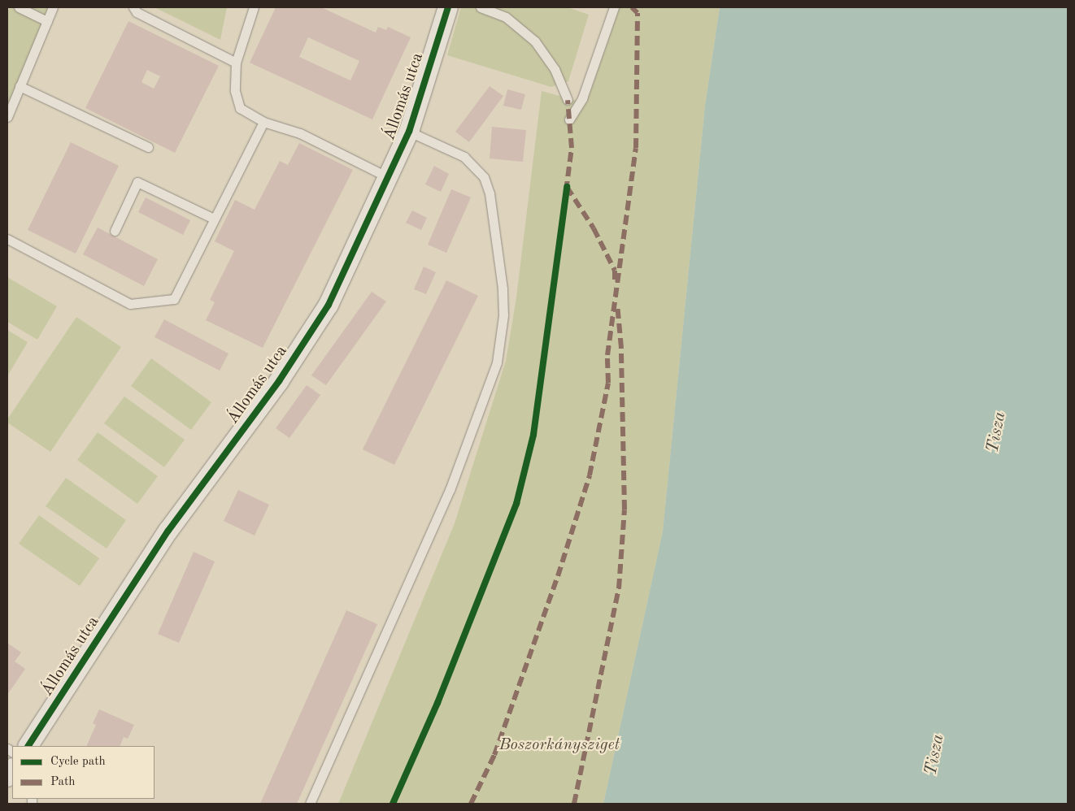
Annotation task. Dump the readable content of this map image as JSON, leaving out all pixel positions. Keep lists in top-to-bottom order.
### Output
{
  "streets": {
    "street": ["Állomás utca"]
  },
  "water": ["Tisza"],
  "parks": ["Boszorkánysziget"],
  "legend": ["Cycle path", "Path"]
}
